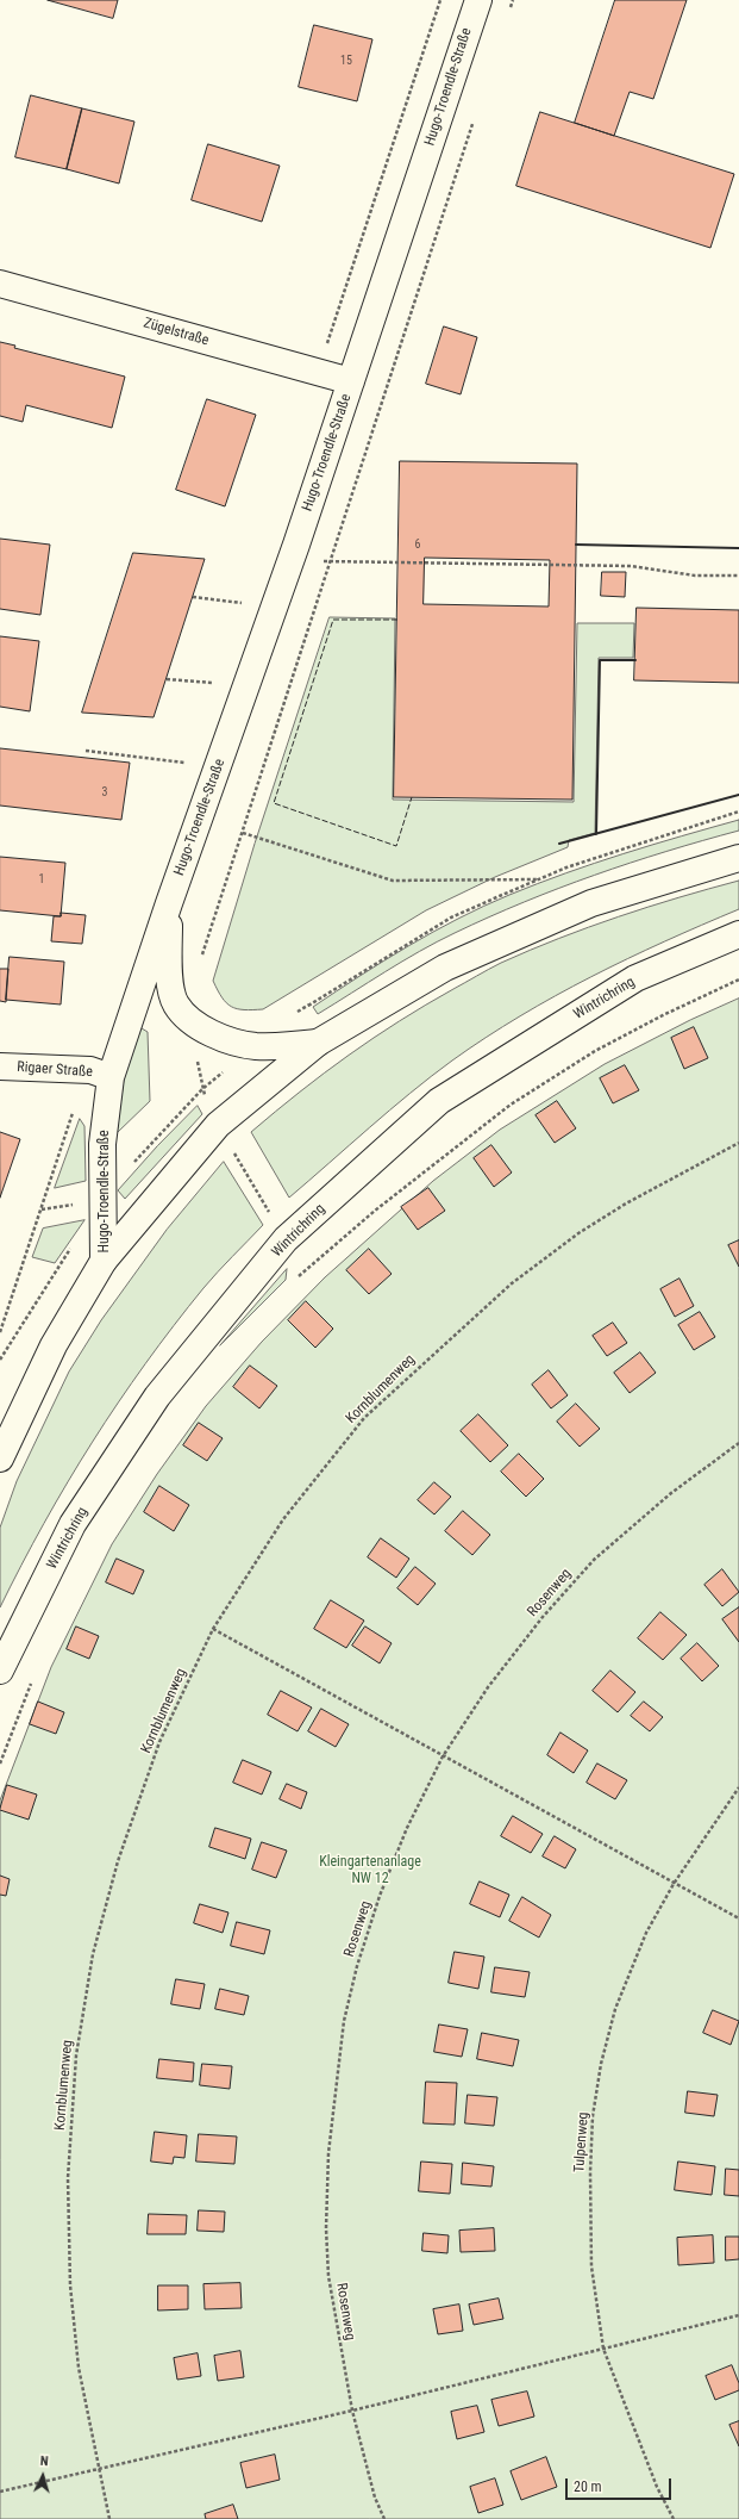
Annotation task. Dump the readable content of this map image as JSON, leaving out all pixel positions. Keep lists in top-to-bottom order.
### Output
{
  "streets": {
    "street": [
      "Hugo-Troendle-Straße",
      "Zügelstraße",
      "Wintrichring",
      "Rigaer Straße"
    ],
    "path": ["Kornblumenweg", "Rosenweg", "Tulpenweg"]
  },
  "crossings": [
    ["Hugo-Troendle-Straße", "Zügelstraße"],
    ["Hugo-Troendle-Straße", "Rigaer Straße"]
  ],
  "parks": ["Kleingartenanlage NW 12"],
  "house_numbers": [
    "15",
    "6",
    "3",
    "1"
  ],
  "scale_bar": "20 m",
  "north": "top"
}
